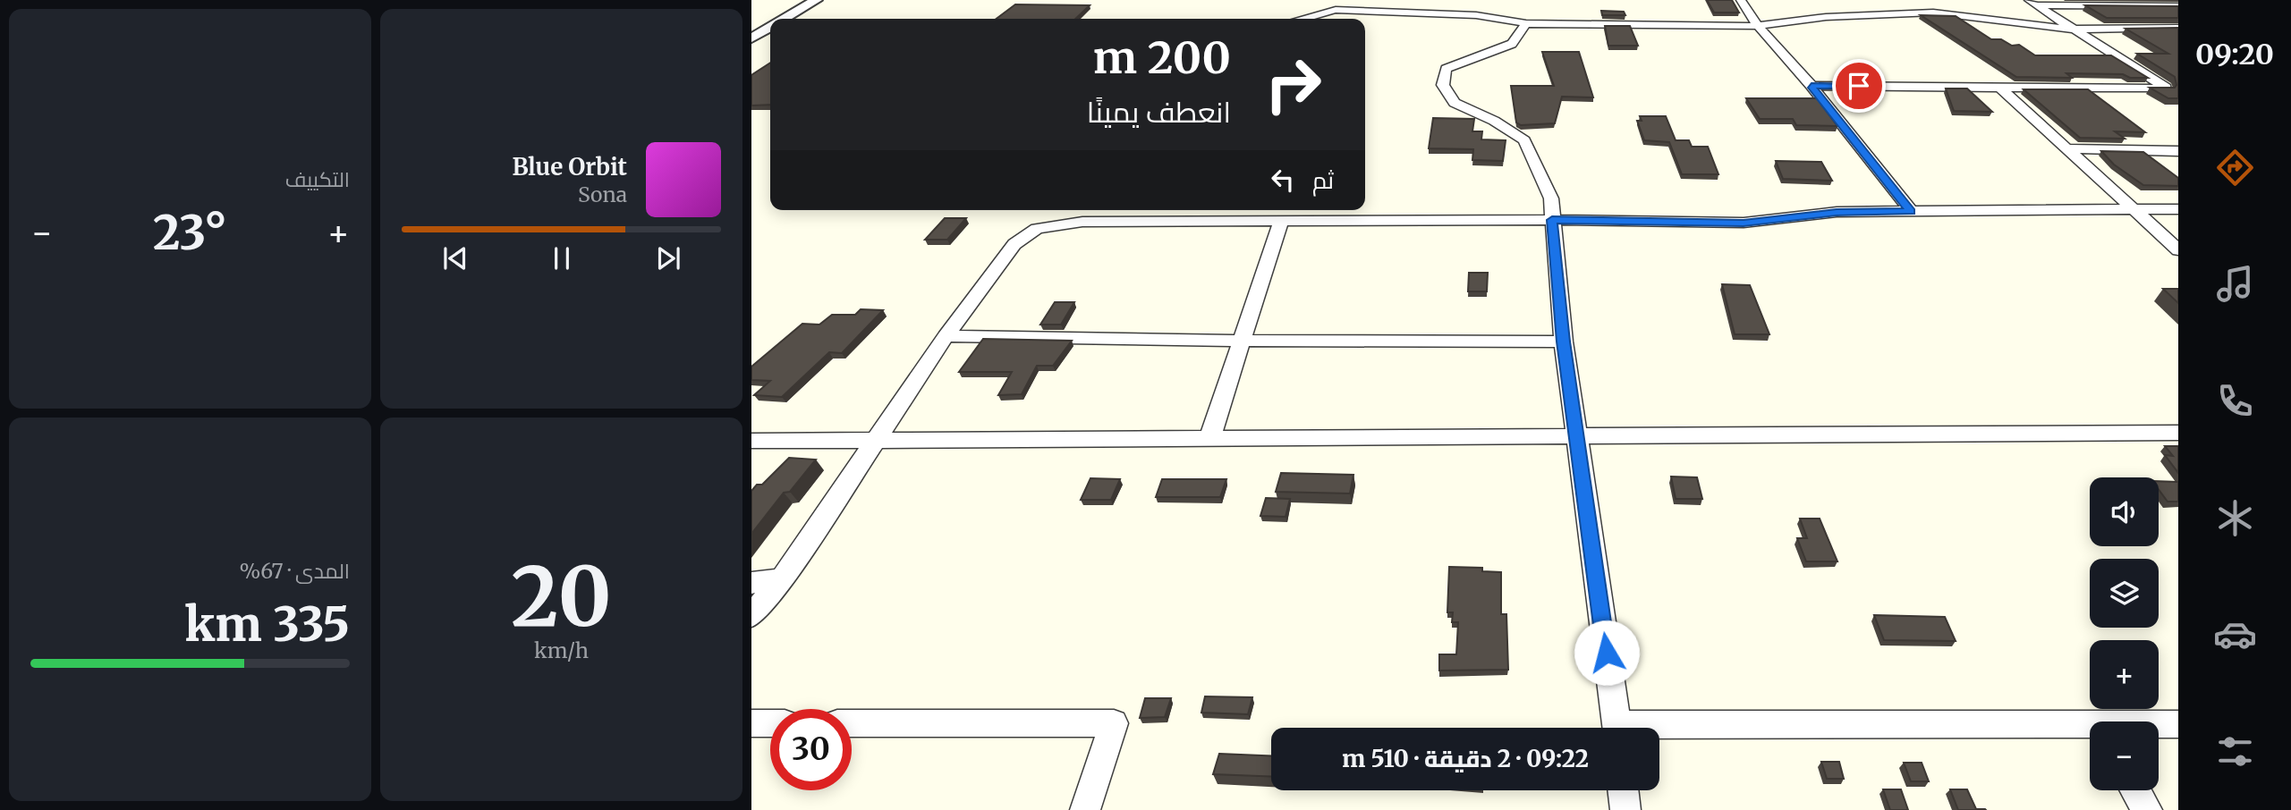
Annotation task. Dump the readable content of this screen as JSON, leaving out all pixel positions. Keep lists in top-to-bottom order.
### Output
{
  "page": {
    "tabs": "09:20",
    "tile": [
      "التكييف",
      ["20", "km/h"],
      ["المدى · 67%", "335 km"]
    ],
    "turn": ["200 m", "انعطف يمينًا"],
    "song": ["Blue Orbit", "Sona"],
    "then": "ثم",
    "heat": ["−", "23°", "+"],
    "map_buttons": ["+", "−"],
    "limit": "30",
    "trip": "09:22 · 2 دقيقة · 510 m"
  }
}
